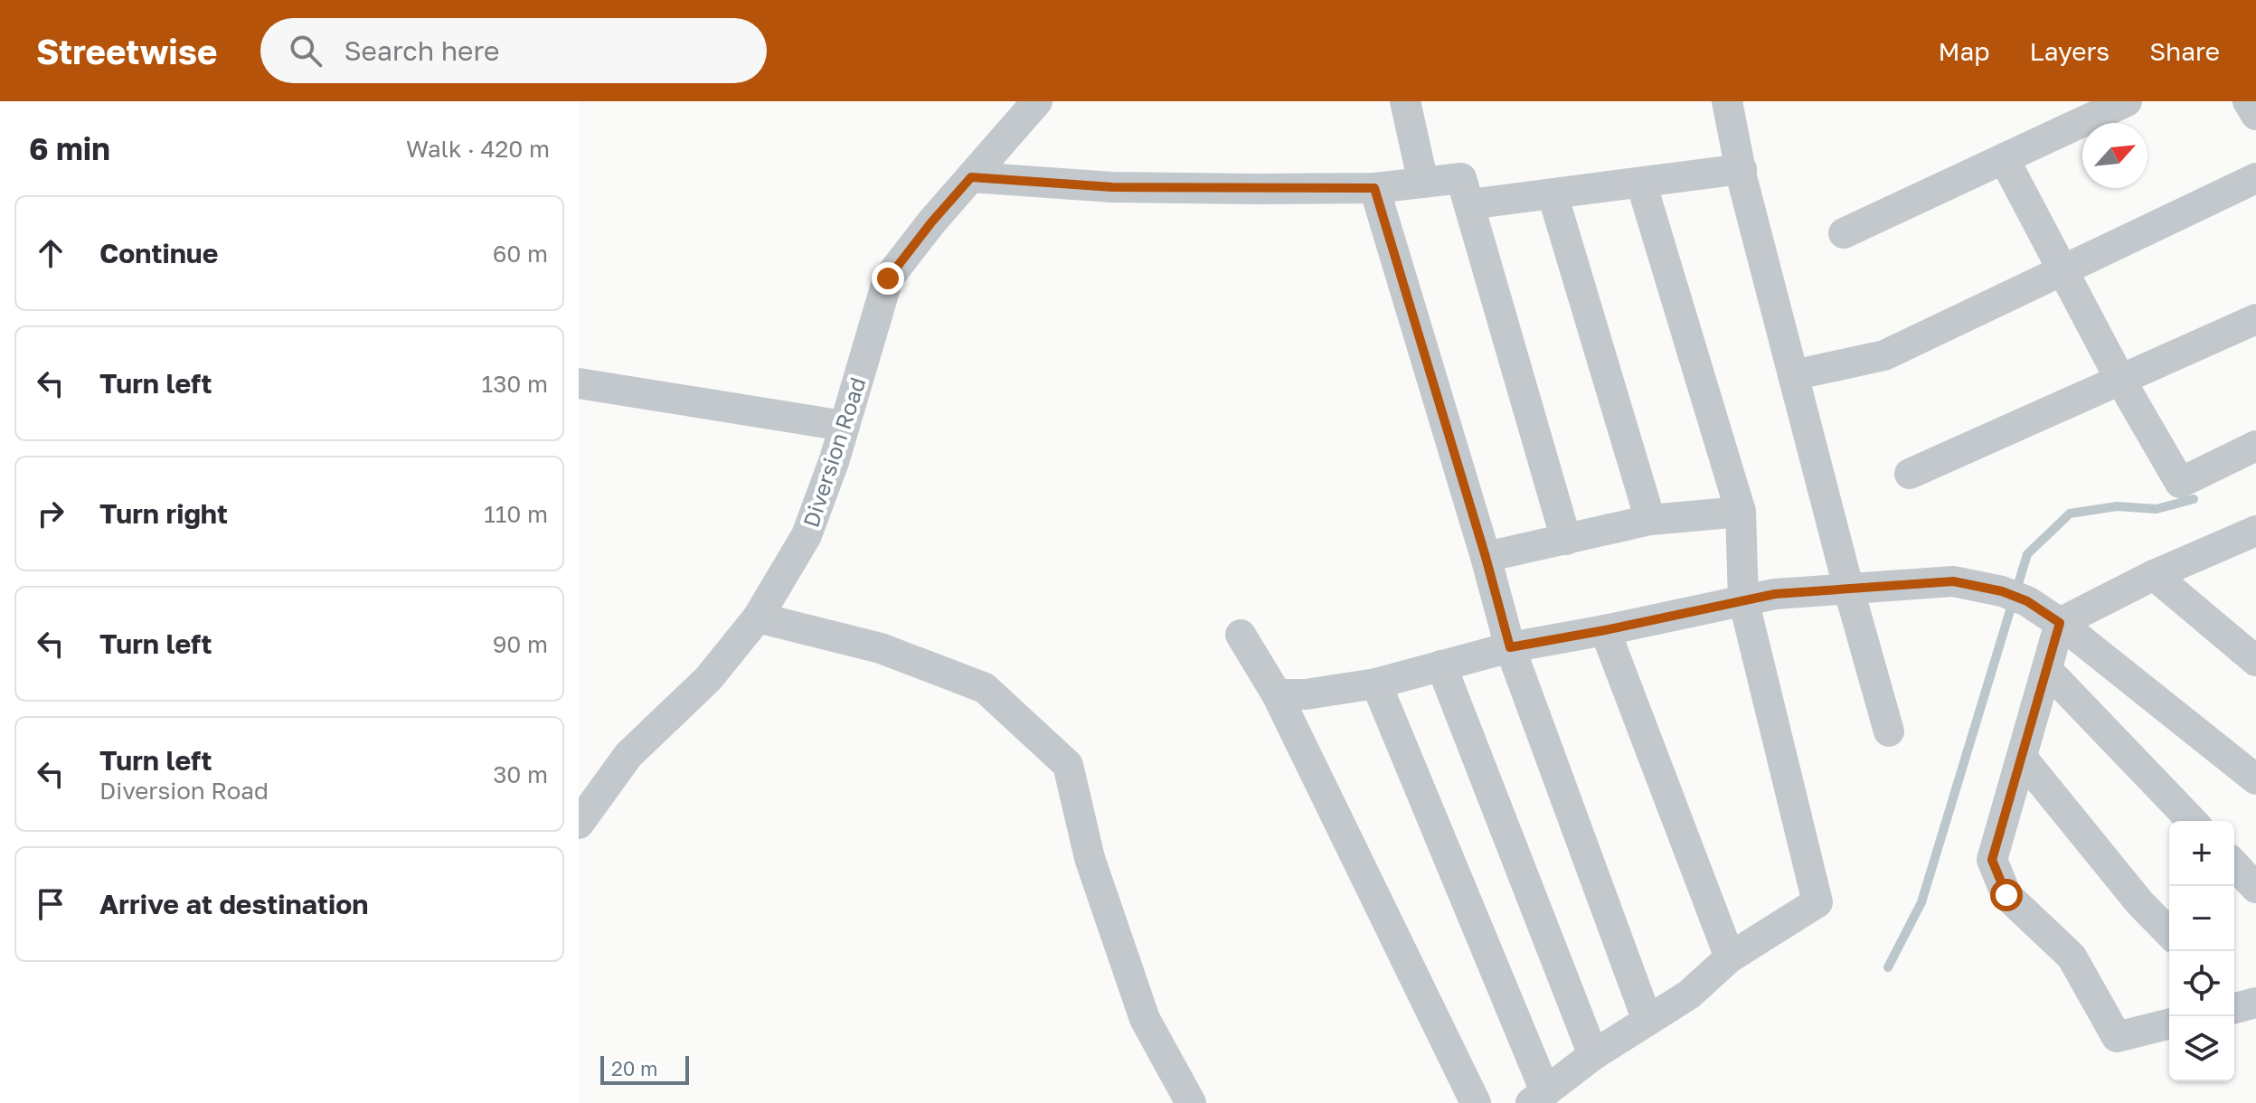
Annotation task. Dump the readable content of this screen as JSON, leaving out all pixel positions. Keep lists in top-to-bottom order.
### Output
{
  "streets": {
    "street": ["Diversion Road"]
  },
  "scale_bar": "20 m",
  "north": "top right",
  "page": {
    "header": "Streetwise",
    "search": "Search here",
    "nav": ["Map", "Layers", "Share"],
    "heading": ["6 min", "Walk · 420 m"],
    "list": [
      ["Continue", "60 m"],
      ["Turn left", "130 m"],
      ["Turn right", "110 m"],
      ["Turn left", "90 m"],
      ["Turn left", "Diversion Road", "30 m"],
      "Arrive at destination"
    ],
    "map_buttons": ["+", "−"],
    "scale": "20 m"
  }
}
